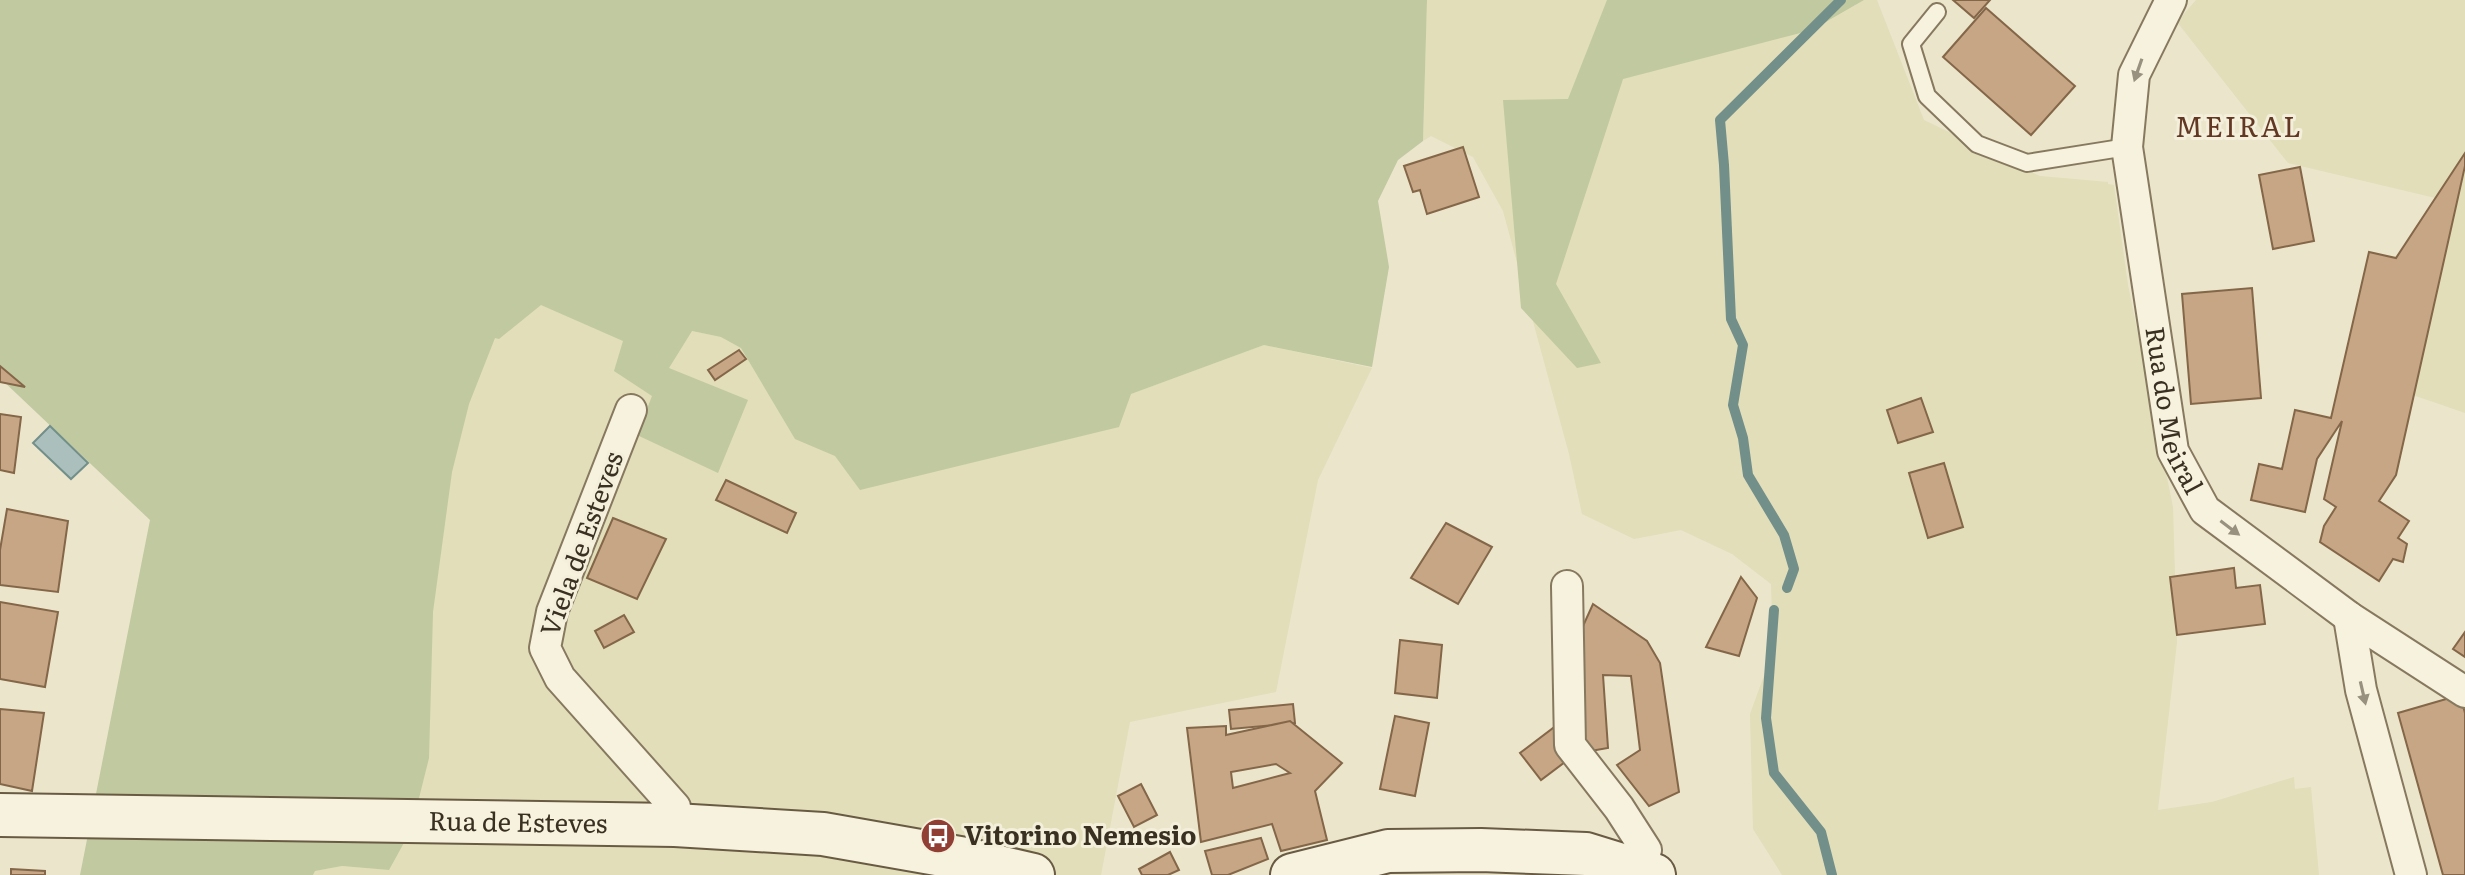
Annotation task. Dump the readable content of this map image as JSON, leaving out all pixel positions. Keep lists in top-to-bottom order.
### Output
{
  "streets": {
    "street": ["Rua do Meiral", "Viela de Esteves", "Rua de Esteves"]
  },
  "crossings": [
    ["Viela de Esteves", "Rua de Esteves"]
  ],
  "one_way": ["Rua do Meiral"],
  "districts": ["MEIRAL"],
  "places": {
    "bus stop": ["Vitorino Nemesio"]
  }
}
